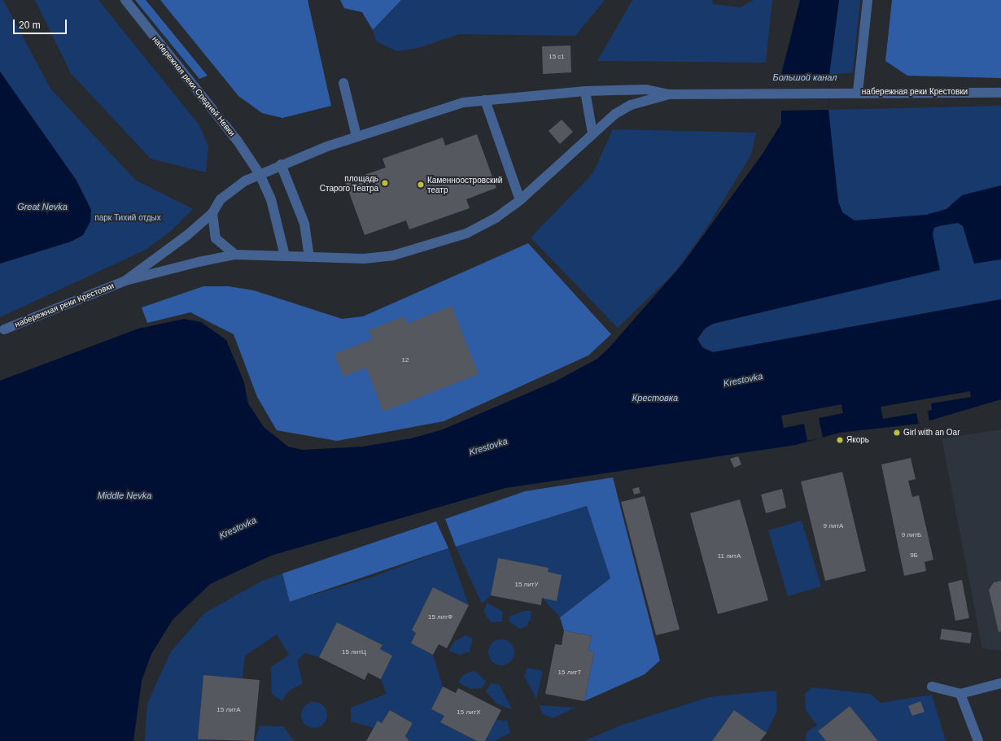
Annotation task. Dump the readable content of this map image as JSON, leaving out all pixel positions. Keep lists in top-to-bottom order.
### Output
{
  "streets": {
    "street": ["набережная реки Средней Невки", "набережная реки Крестовки"]
  },
  "water": [
    "Большой канал",
    "Great Nevka",
    "Krestovka",
    "Крестовка",
    "Middle Nevka"
  ],
  "parks": ["парк Тихий отдых"],
  "places": [
    "площадь Старого Театра",
    "Каменноостровский театр",
    "Girl with an Oar",
    "Якорь"
  ],
  "house_numbers": [
    "15 с1",
    "12",
    "9 литА",
    "9 литБ",
    "9Б",
    "11 литА",
    "15 литУ",
    "15 литФ",
    "15 литЦ",
    "15 литТ",
    "15 литА",
    "15 литХ"
  ],
  "scale_bar": "20 m"
}
